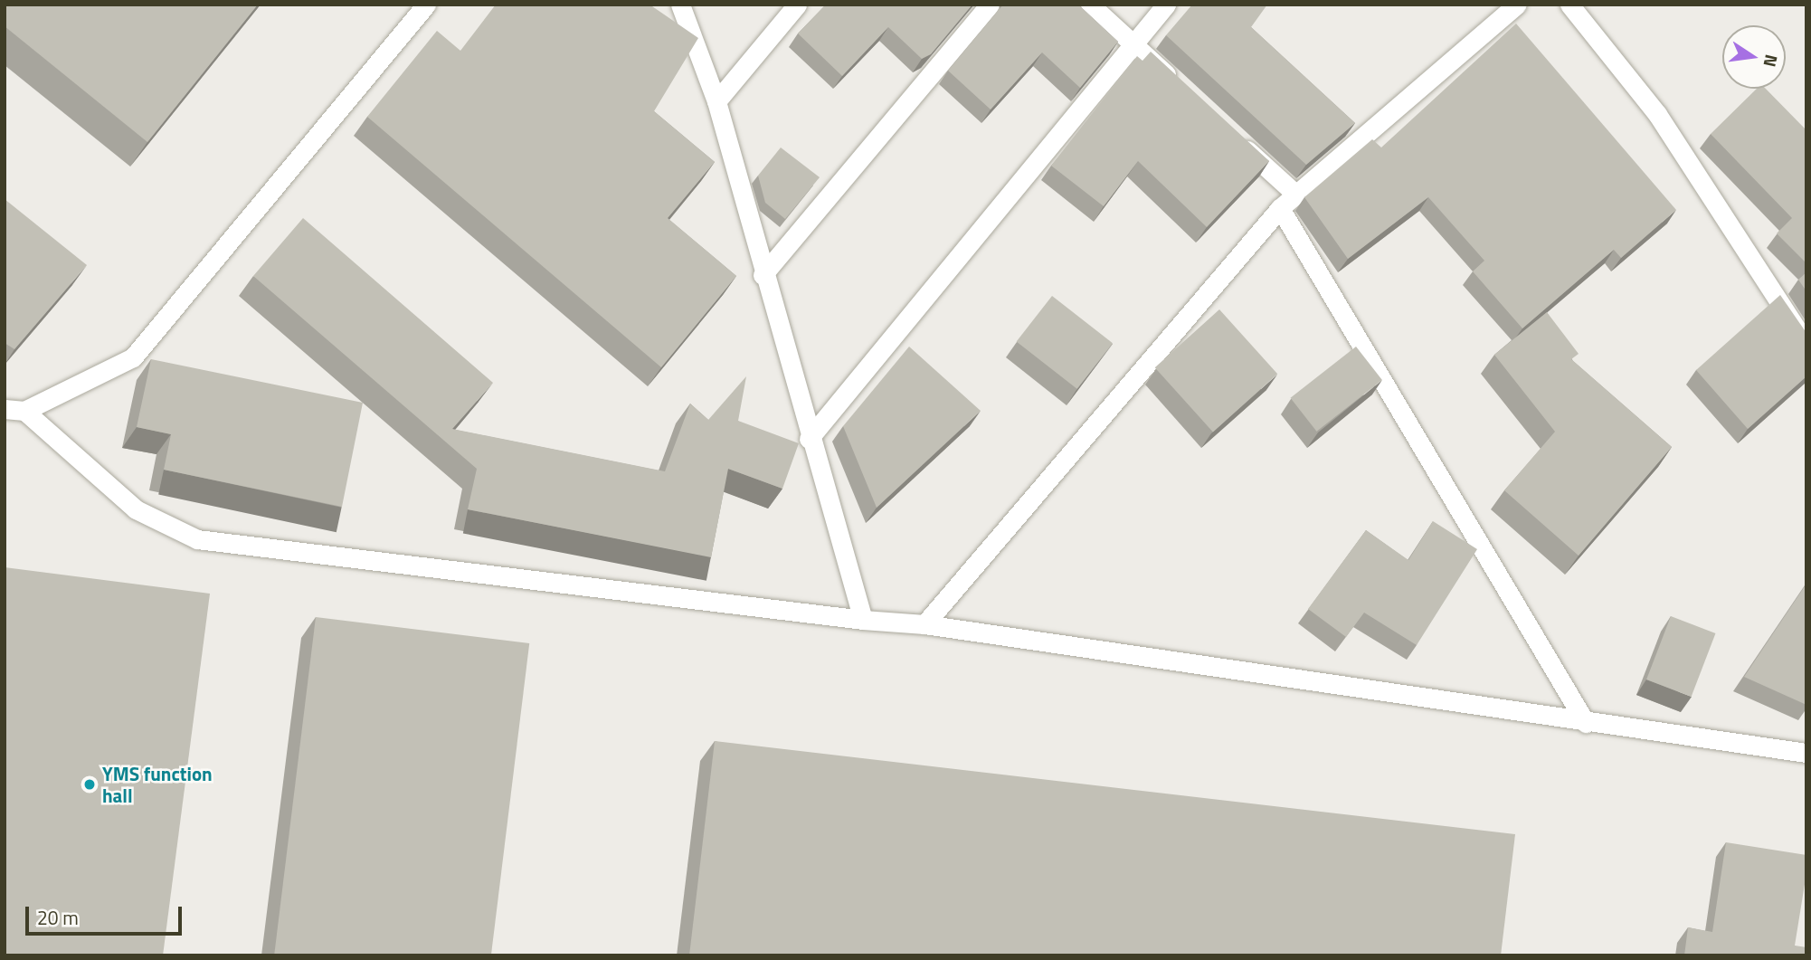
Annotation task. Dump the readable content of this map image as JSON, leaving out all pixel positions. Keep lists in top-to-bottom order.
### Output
{
  "places": ["YMS function hall"],
  "scale_bar": "20 m",
  "north": "right"
}
